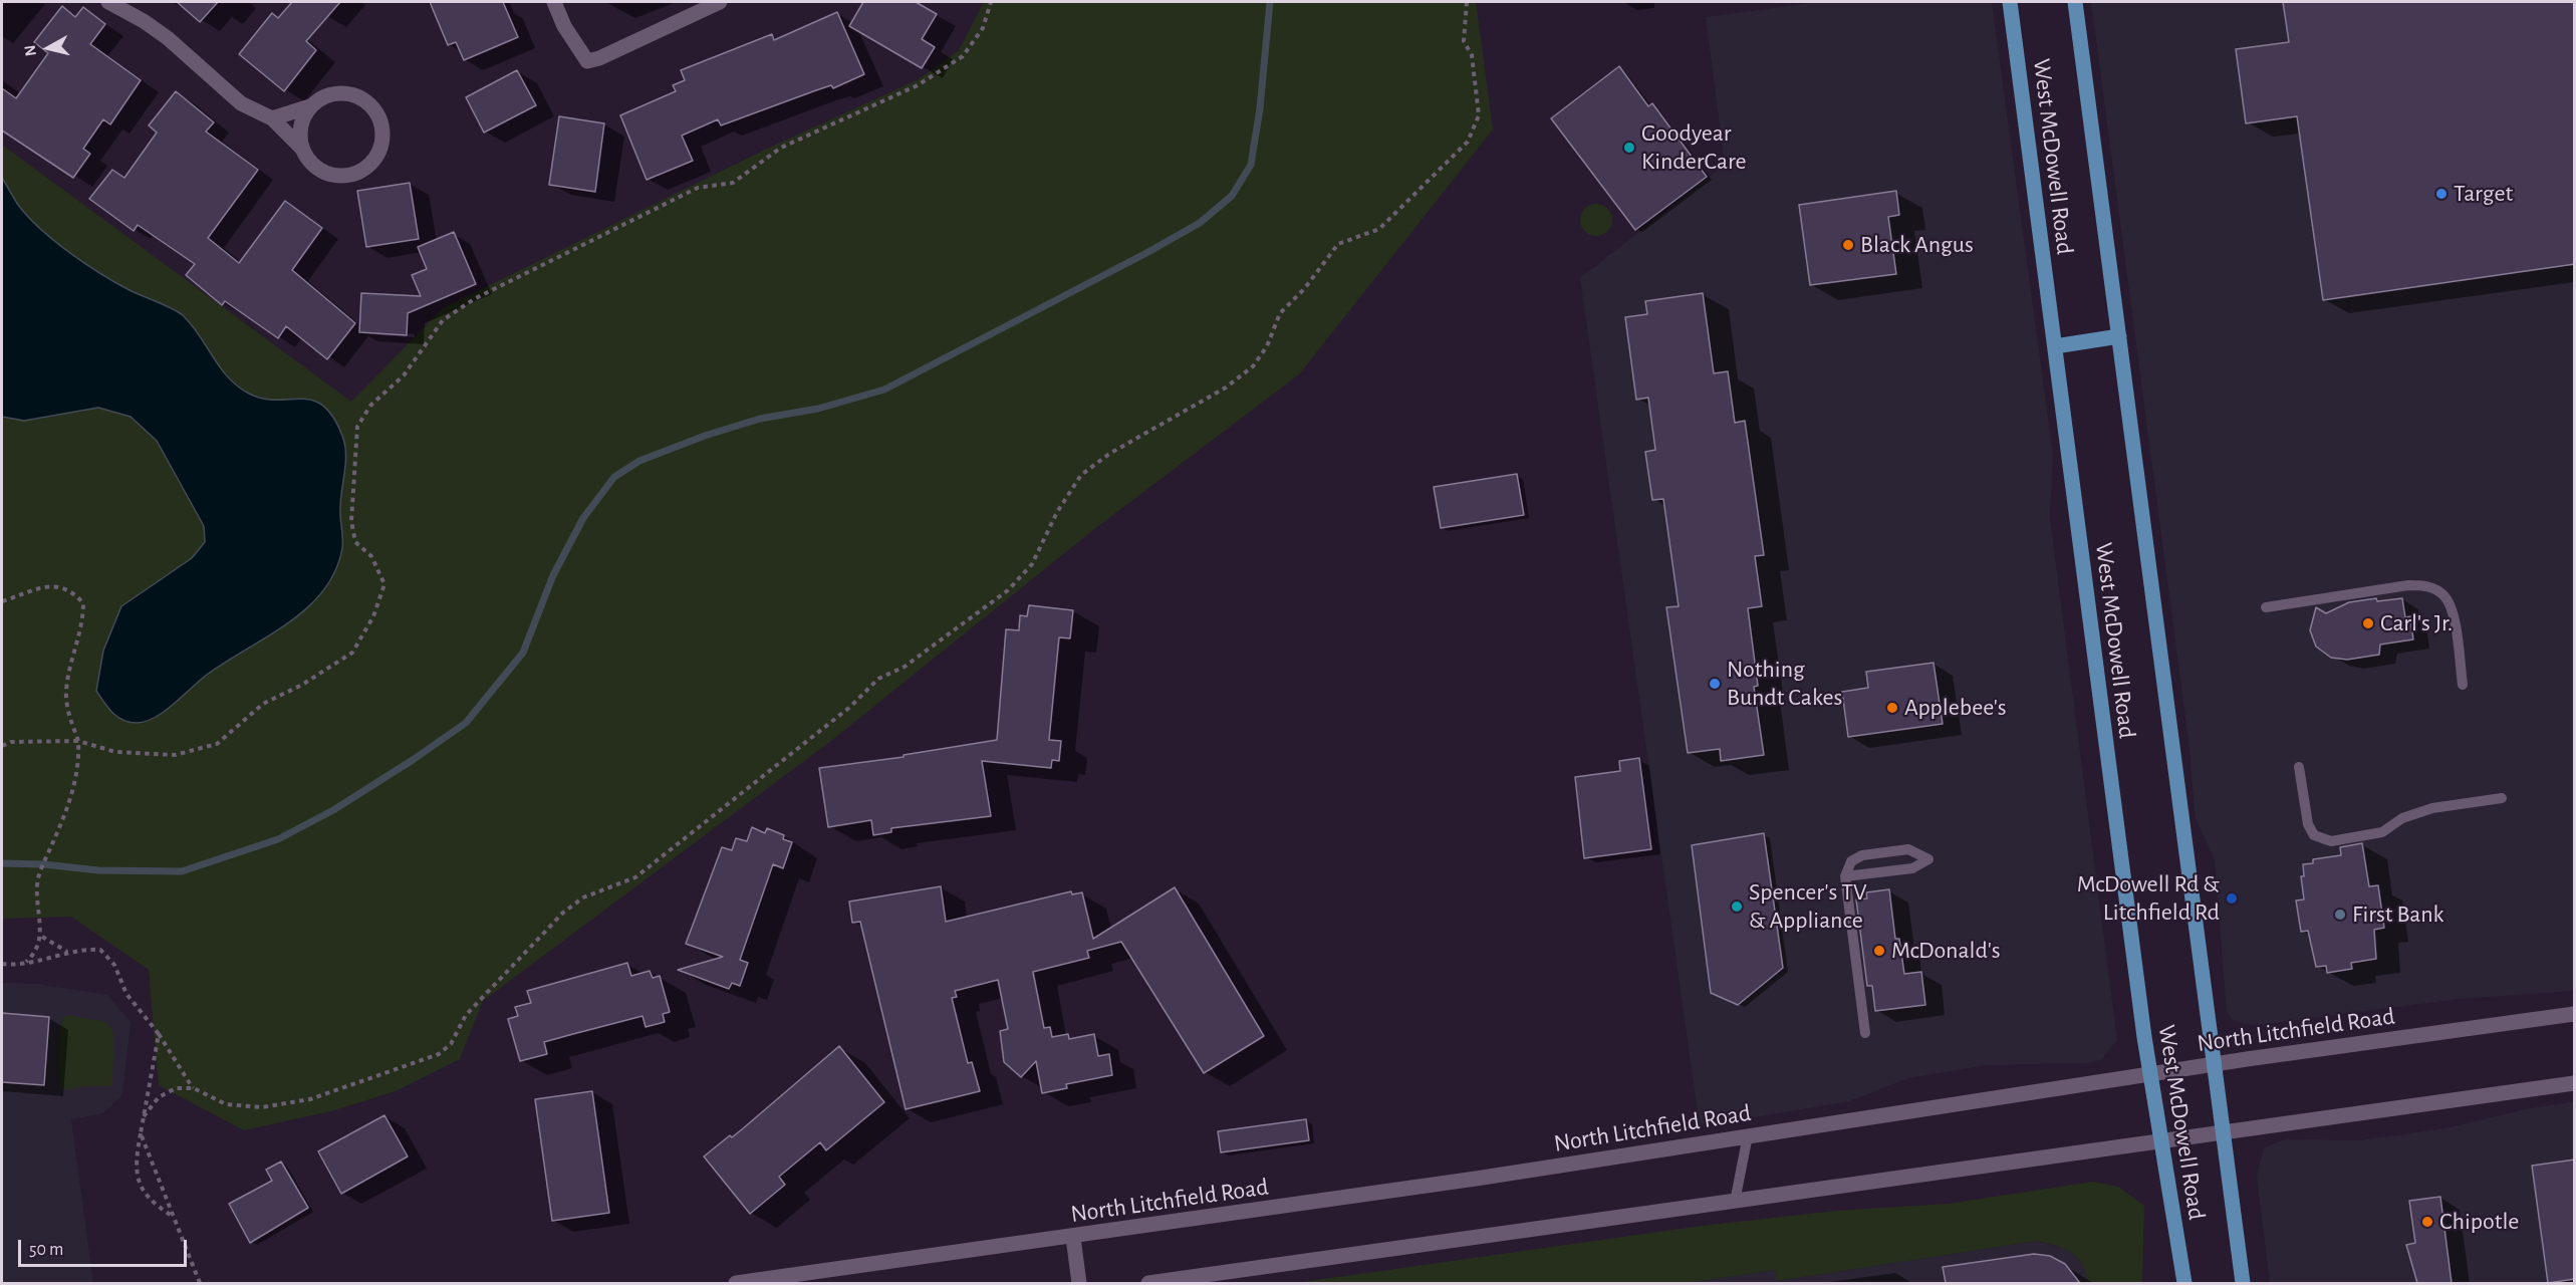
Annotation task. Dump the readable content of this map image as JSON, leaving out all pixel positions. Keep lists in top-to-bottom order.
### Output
{
  "streets": {
    "main road": ["West McDowell Road", "North Litchfield Road"]
  },
  "crossings": [
    ["West McDowell Road", "North Litchfield Road"]
  ],
  "places": [
    "Goodyear KinderCare",
    "Target",
    "Black Angus",
    "Carl's Jr.",
    "Nothing Bundt Cakes",
    "Applebee's",
    "McDowell Rd & Litchfield Rd",
    "Spencer's TV & Appliance",
    "First Bank",
    "McDonald's",
    "Chipotle"
  ],
  "scale_bar": "50 m",
  "north": "left"
}
